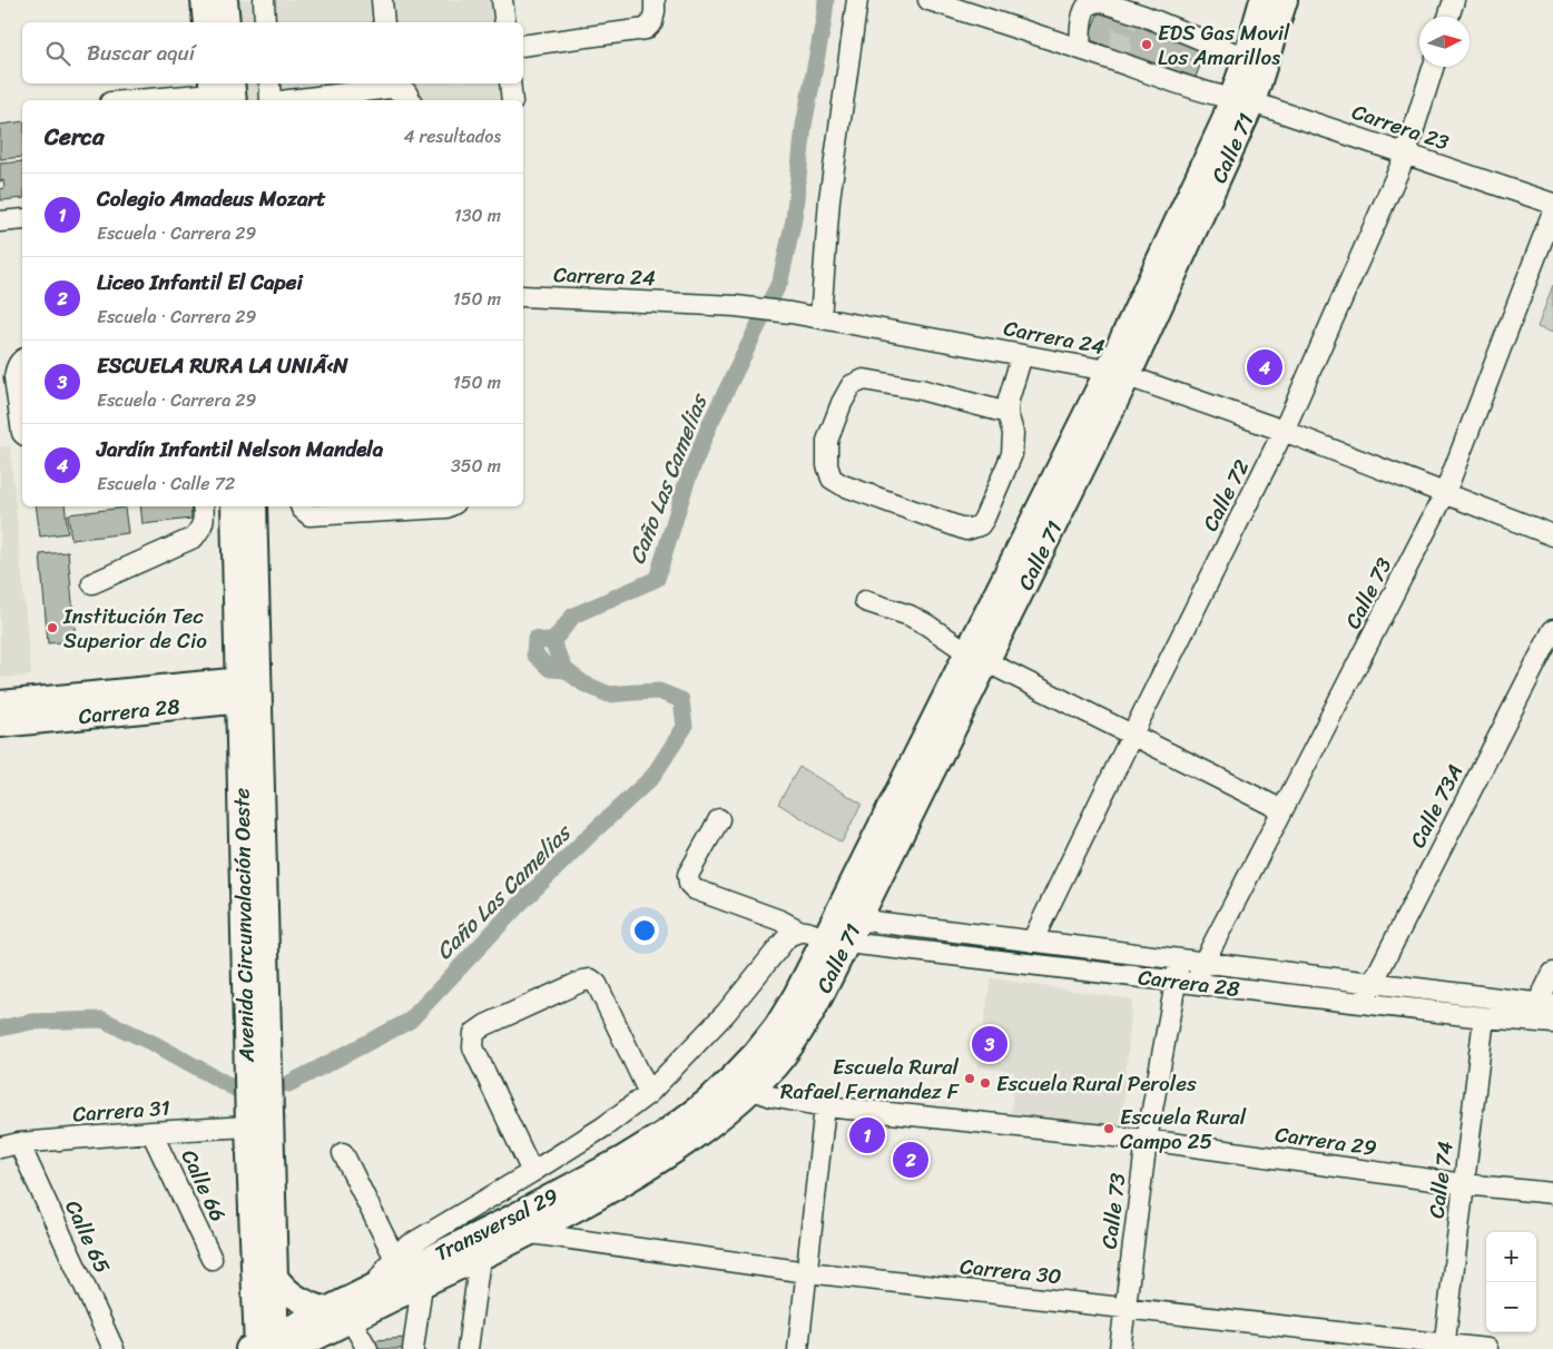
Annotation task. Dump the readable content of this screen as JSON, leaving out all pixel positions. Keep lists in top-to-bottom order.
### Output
{
  "streets": {
    "main road": [
      "Calle 71",
      "Carrera 28",
      "Avenida Circunvalación Oeste",
      "Transversal 29"
    ],
    "street": [
      "Carrera 23",
      "Carrera 24",
      "Calle 72",
      "Calle 73",
      "Calle 73A",
      "Carrera 31",
      "Carrera 29",
      "Calle 74",
      "Calle 66",
      "Calle 65",
      "Carrera 30"
    ]
  },
  "crossings": [
    ["Carrera 23", "Calle 71"],
    ["Carrera 23", "Calle 72"],
    ["Calle 71", "Carrera 24"],
    ["Calle 71", "Carrera 28"],
    ["Calle 71", "Carrera 29"],
    ["Calle 71", "Transversal 29"],
    ["Carrera 24", "Calle 72"],
    ["Carrera 24", "Calle 73"],
    ["Calle 72", "Carrera 28"],
    ["Calle 73", "Carrera 28"],
    ["Calle 73", "Carrera 29"],
    ["Calle 73", "Carrera 30"],
    ["Carrera 28", "Calle 73A"],
    ["Carrera 28", "Avenida Circunvalación Oeste"],
    ["Carrera 28", "Calle 74"],
    ["Avenida Circunvalación Oeste", "Carrera 31"],
    ["Avenida Circunvalación Oeste", "Transversal 29"],
    ["Carrera 31", "Calle 66"],
    ["Carrera 31", "Calle 65"],
    ["Carrera 29", "Calle 74"],
    ["Carrera 29", "Transversal 29"],
    ["Calle 74", "Carrera 30"],
    ["Transversal 29", "Carrera 30"]
  ],
  "water": ["Caño Las Camelias"],
  "places": [
    "EDS Gas Movil Los Amarillos",
    "Institución Tec Superior de Cio",
    "Escuela Rural Rafael Fernandez F",
    "Escuela Rural Peroles",
    "Escuela Rural Campo 25"
  ],
  "north": "right",
  "page": {
    "search": "Buscar aquí",
    "heading": ["Cerca", "4 resultados"],
    "list": [
      {
        "mark": "1",
        "name": "Colegio Amadeus Mozart",
        "note": "Escuela · Carrera 29",
        "value": "130 m"
      },
      {
        "mark": "2",
        "name": "Liceo Infantil El Capei",
        "note": "Escuela · Carrera 29",
        "value": "150 m"
      },
      {
        "mark": "3",
        "name": "ESCUELA RURA LA UNIÃ‹N",
        "note": "Escuela · Carrera 29",
        "value": "150 m"
      },
      {
        "mark": "4",
        "name": "Jardín Infantil Nelson Mandela",
        "note": "Escuela · Calle 72",
        "value": "350 m"
      }
    ],
    "pins": [
      "4",
      "3",
      "1",
      "2"
    ],
    "map_buttons": ["+", "−"]
  }
}
